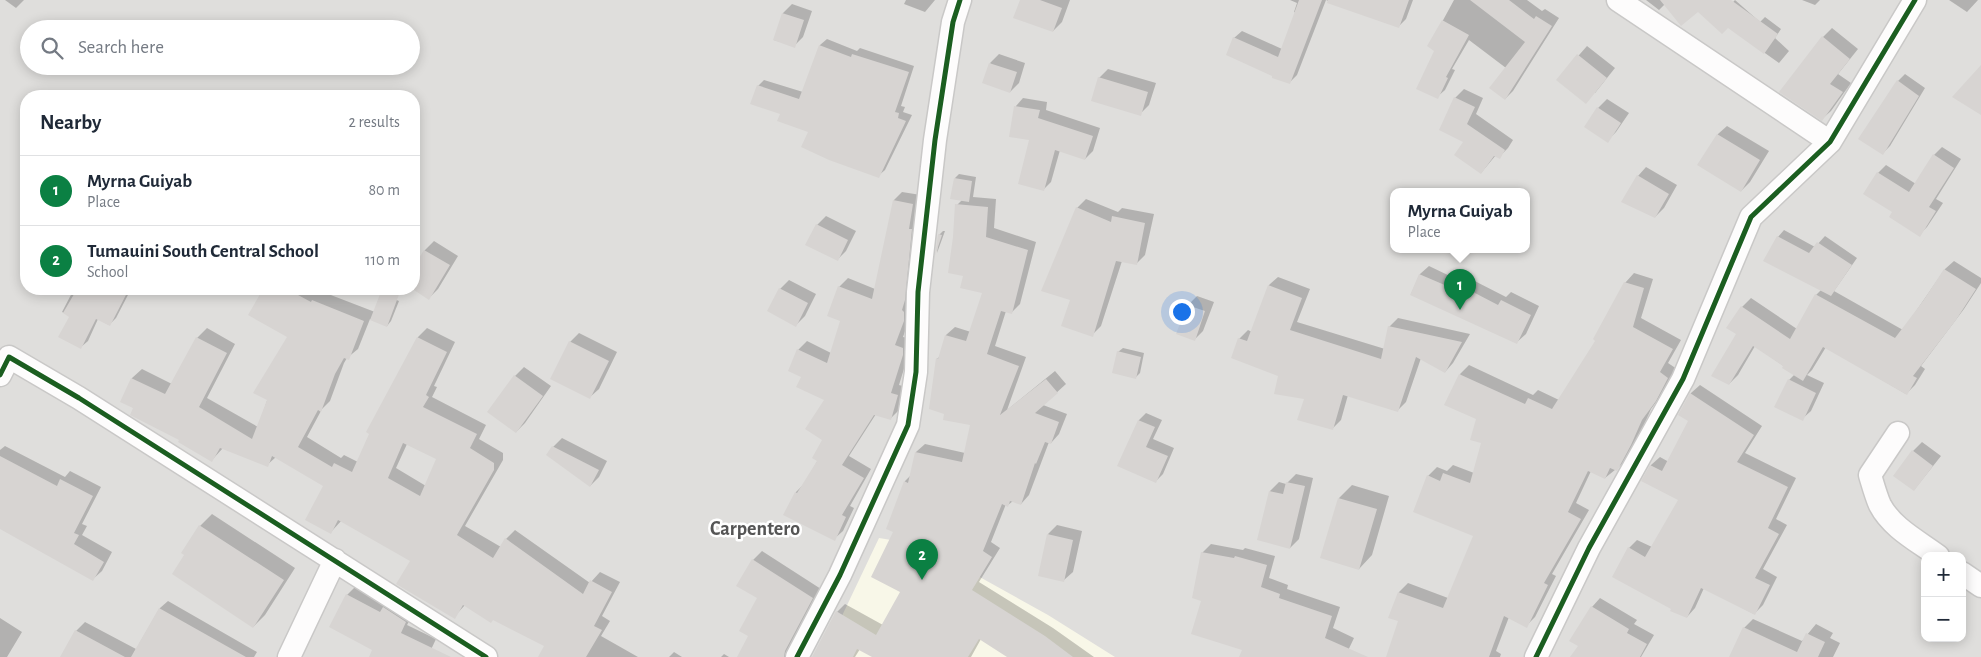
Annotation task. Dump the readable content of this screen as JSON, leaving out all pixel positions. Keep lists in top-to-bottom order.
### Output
{
  "districts": ["Carpentero"],
  "page": {
    "search": "Search here",
    "heading": ["Nearby", "2 results"],
    "list": [
      {
        "mark": "1",
        "name": "Myrna Guiyab",
        "note": "Place",
        "value": "80 m"
      },
      {
        "mark": "2",
        "name": "Tumauini South Central School",
        "note": "School",
        "value": "110 m"
      }
    ],
    "popup": ["Myrna Guiyab", "Place"],
    "pins": ["1", "2"],
    "map_buttons": ["+", "−"]
  }
}
